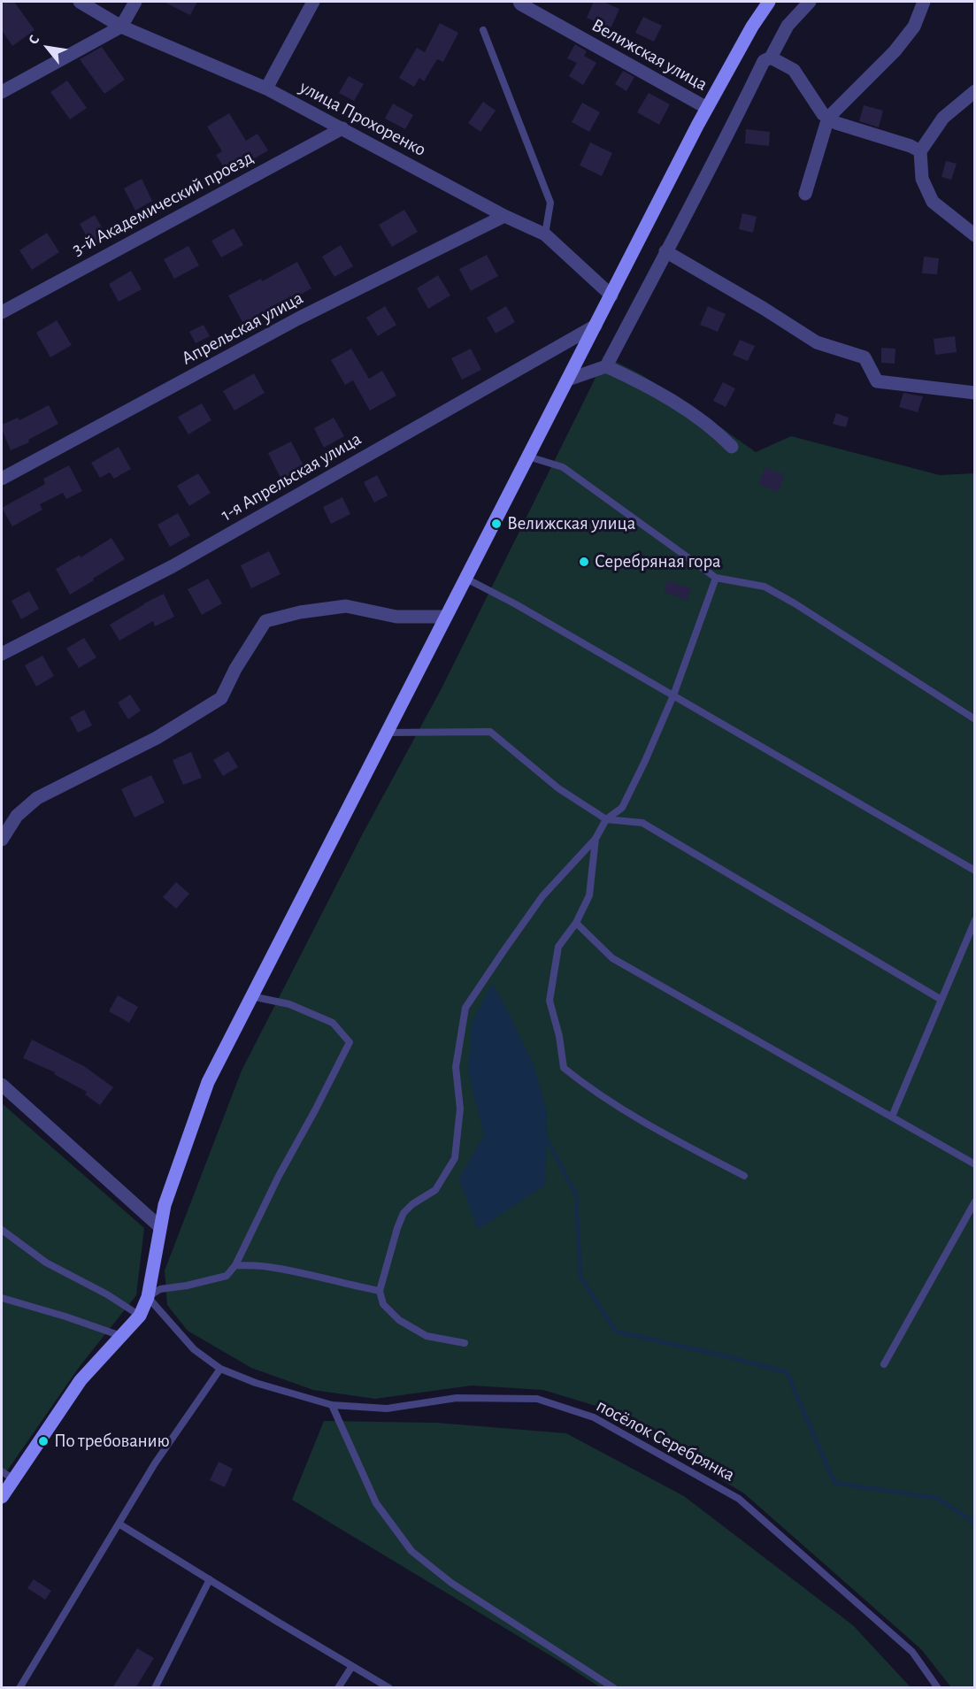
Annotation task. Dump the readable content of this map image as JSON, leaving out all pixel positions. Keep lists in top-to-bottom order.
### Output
{
  "streets": {
    "street": [
      "Велижская улица",
      "улица Прохоренко",
      "3-й Академический проезд",
      "Апрельская улица",
      "1-я Апрельская улица"
    ],
    "lane": ["посёлок Серебрянка"]
  },
  "crossings": [
    ["улица Прохоренко", "3-й Академический проезд"],
    ["улица Прохоренко", "Апрельская улица"]
  ],
  "places": ["Велижская улица", "Серебряная гора", "По требованию"],
  "north": "top left"
}
